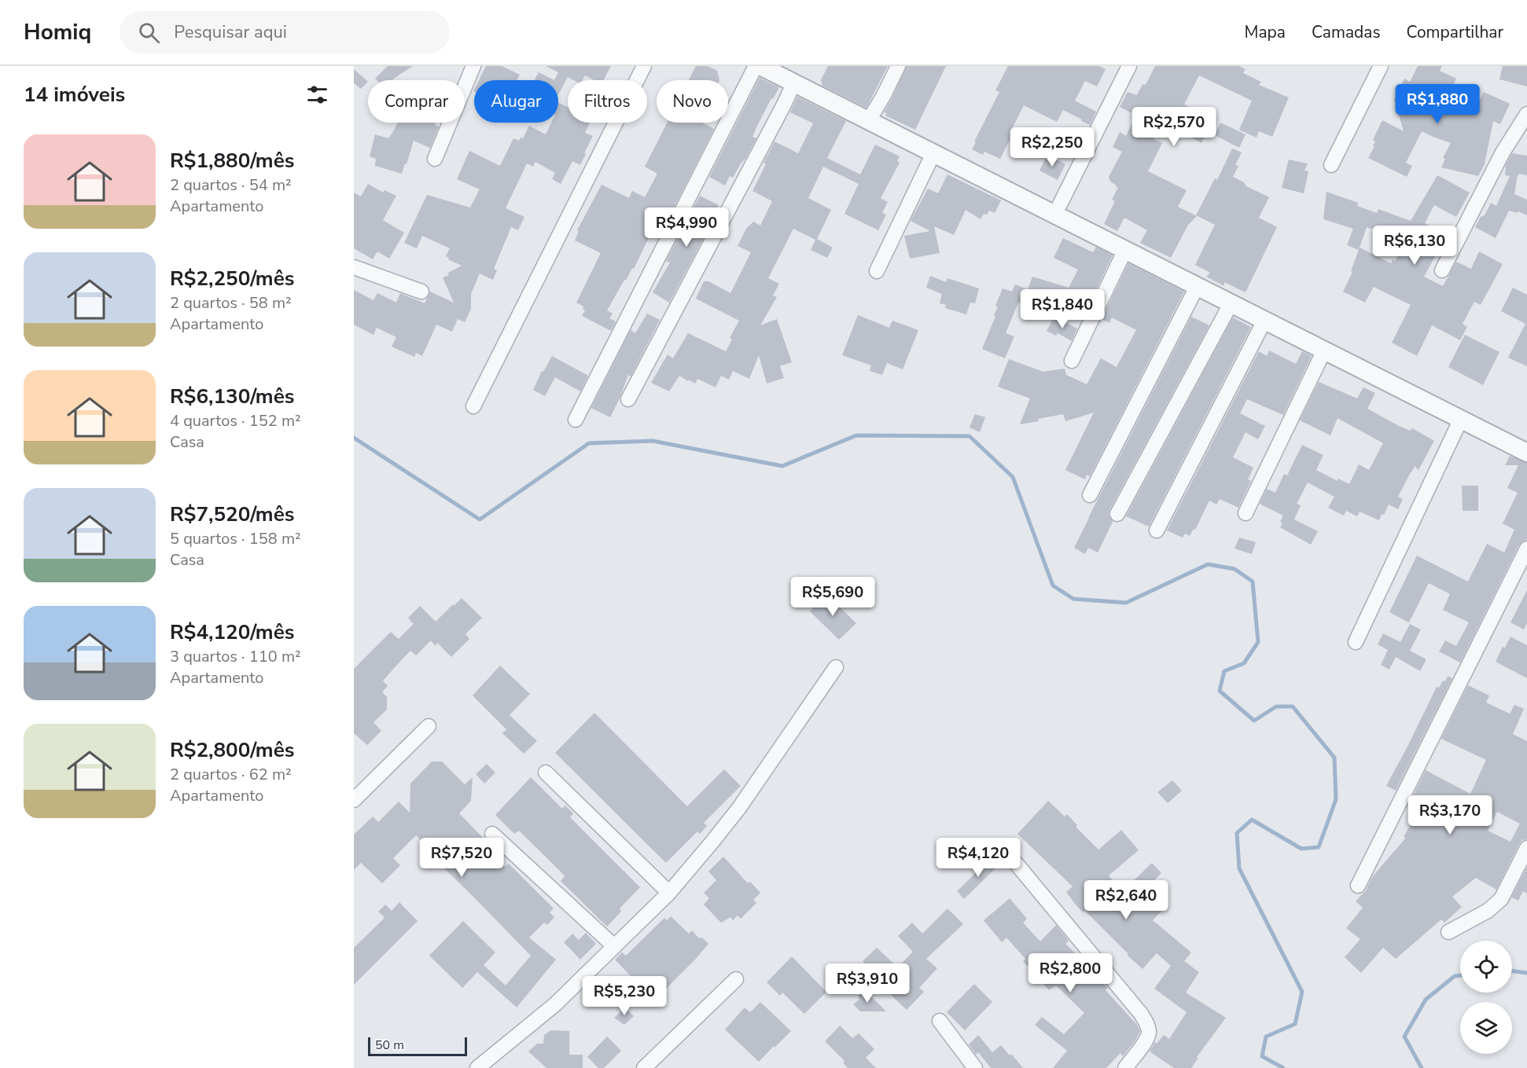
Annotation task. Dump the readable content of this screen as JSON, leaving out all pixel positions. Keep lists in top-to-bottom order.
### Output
{
  "scale_bar": "50 m",
  "page": {
    "header": "Homiq",
    "search": "Pesquisar aqui",
    "nav": ["Mapa", "Camadas", "Compartilhar"],
    "heading": "14 imóveis",
    "chip": [
      "Comprar",
      "Alugar",
      "Filtros",
      "Novo"
    ],
    "price": [
      "R$1,880",
      "R$2,570",
      "R$2,250",
      "R$4,990",
      "R$6,130",
      "R$1,840",
      "R$5,690",
      "R$3,170",
      "R$7,520",
      "R$4,120",
      "R$2,640",
      "R$2,800",
      "R$3,910",
      "R$5,230"
    ],
    "list": [
      {
        "name": "R$1,880/mês",
        "note": "2 quartos · 54 m² · Apartamento"
      },
      {
        "name": "R$2,250/mês",
        "note": "2 quartos · 58 m² · Apartamento"
      },
      {
        "name": "R$6,130/mês",
        "note": "4 quartos · 152 m² · Casa"
      },
      {
        "name": "R$7,520/mês",
        "note": "5 quartos · 158 m² · Casa"
      },
      {
        "name": "R$4,120/mês",
        "note": "3 quartos · 110 m² · Apartamento"
      },
      {
        "name": "R$2,800/mês",
        "note": "2 quartos · 62 m² · Apartamento"
      }
    ],
    "scale": "50 m"
  }
}
